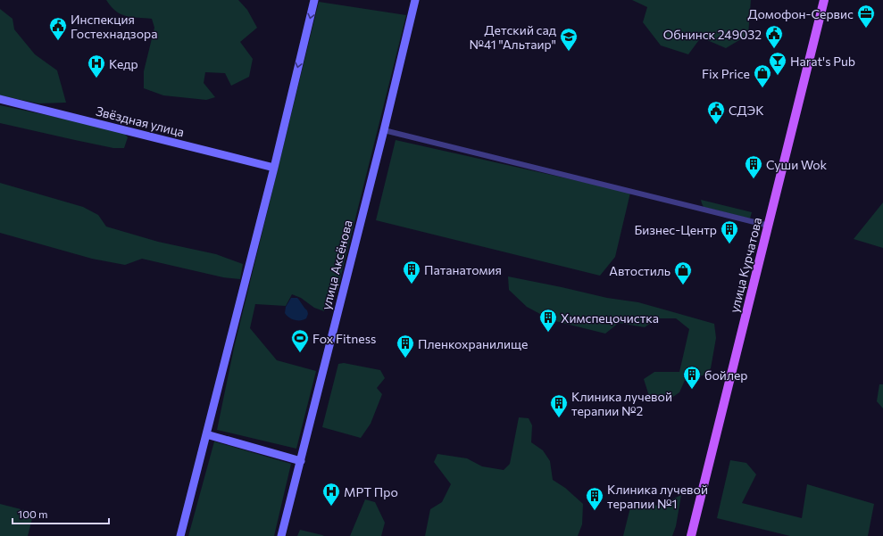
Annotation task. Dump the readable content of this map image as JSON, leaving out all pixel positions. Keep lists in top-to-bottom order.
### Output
{
  "streets": {
    "main road": ["улица Курчатова"],
    "street": ["Звёздная улица", "улица Аксёнова"]
  },
  "places": {
    "office": ["Домофон-Сервис"],
    "public building": ["Инспекция Гостехнадзора", "Обнинск 249032", "СДЭК"],
    "school or university": ["Детский сад №41 \"Альтаир\""],
    "bar": ["Harat's Pub"],
    "hospital": ["Кедр", "МРТ Про"],
    "shop": ["Fix Price", "Автостиль"],
    "building": [
      "Суши Wok",
      "Бизнес-Центр",
      "Патанатомия",
      "Химспецочистка",
      "Пленкохранилище",
      "бойлер",
      "Клиника лучевой терапии №2",
      "Клиника лучевой терапии №1"
    ],
    "sports": ["Fox Fitness"]
  },
  "scale_bar": "100 m"
}
